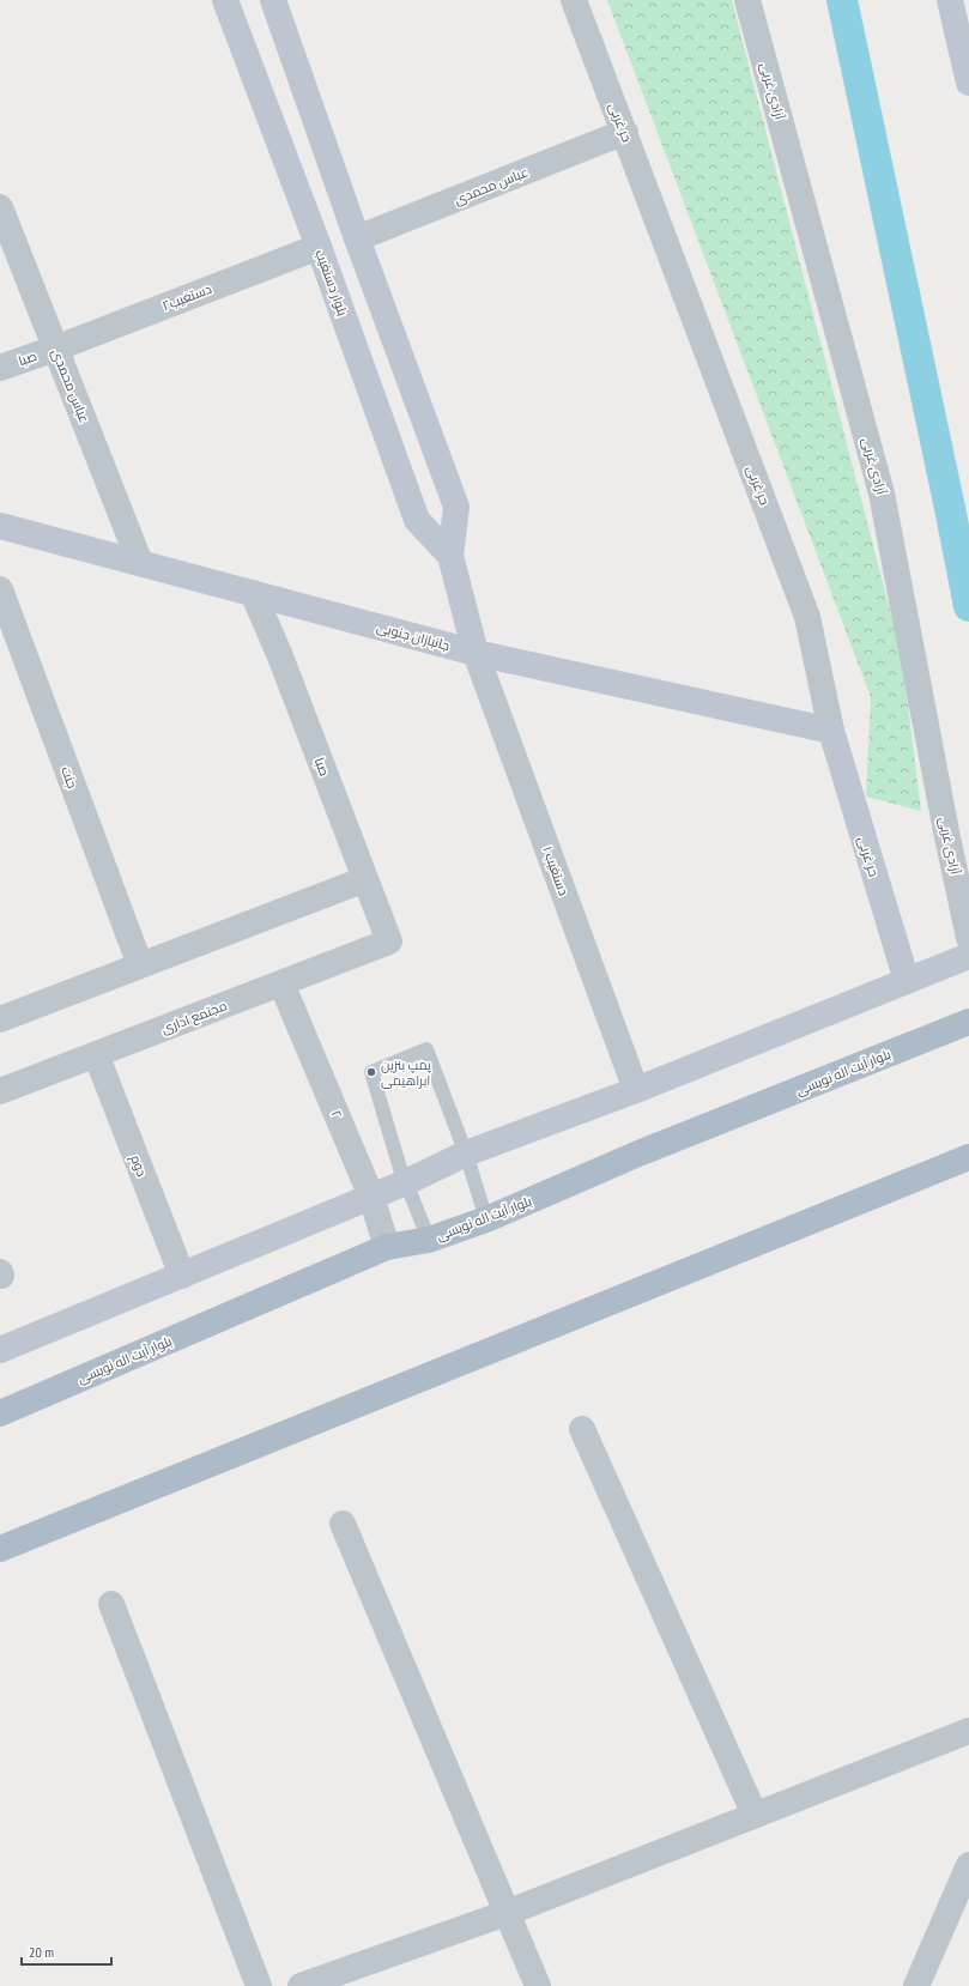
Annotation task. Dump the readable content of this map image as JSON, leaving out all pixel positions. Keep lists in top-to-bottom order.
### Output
{
  "streets": {
    "main road": ["بلوار آیت اله نویسی"],
    "street": [
      "آزادی غربی",
      "حر غربی",
      "عباس محمدی",
      "بلوار دستغیب",
      "دستغیب۲",
      "صبا",
      "جانبازان جنوبی",
      "جنت",
      "دستغیب ۱",
      "مجتمع اداری",
      "۲",
      "دوم"
    ]
  },
  "crossings": [
    ["حر غربی", "عباس محمدی"],
    ["حر غربی", "جانبازان جنوبی"],
    ["عباس محمدی", "بلوار دستغیب"],
    ["عباس محمدی", "دستغیب۲"],
    ["عباس محمدی", "صبا"],
    ["عباس محمدی", "جانبازان جنوبی"],
    ["بلوار دستغیب", "دستغیب۲"],
    ["بلوار دستغیب", "جانبازان جنوبی"],
    ["بلوار دستغیب", "دستغیب ۱"],
    ["دستغیب۲", "صبا"],
    ["صبا", "جانبازان جنوبی"],
    ["صبا", "مجتمع اداری"],
    ["جانبازان جنوبی", "دستغیب ۱"],
    ["مجتمع اداری", "۲"],
    ["مجتمع اداری", "دوم"],
    ["بلوار آیت اله نویسی", "۲"]
  ],
  "places": ["پمپ بنزین ابراهیمی"],
  "scale_bar": "20 m"
}
